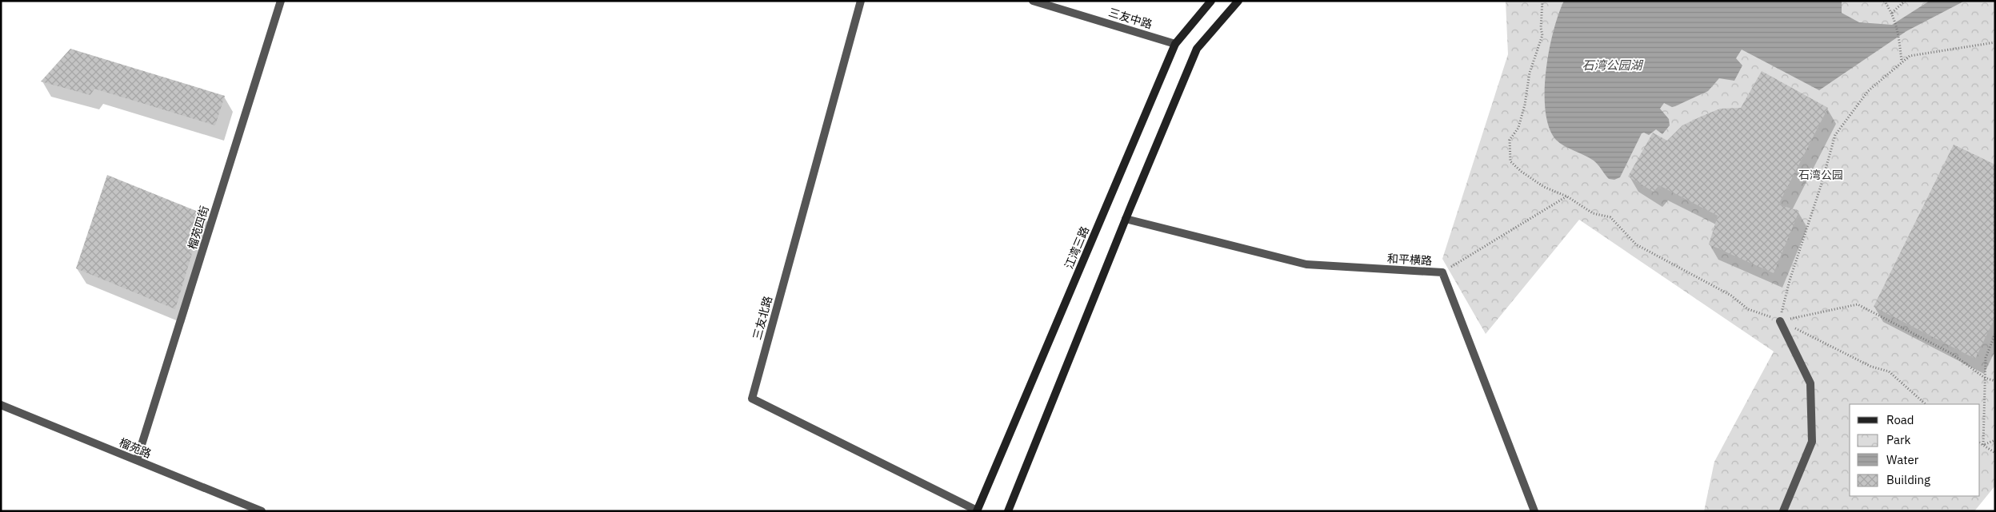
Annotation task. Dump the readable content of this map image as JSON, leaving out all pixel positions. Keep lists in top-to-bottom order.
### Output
{
  "streets": {
    "main road": ["江湾三路"],
    "street": [
      "三友中路",
      "榴苑四街",
      "和平横路",
      "三友北路",
      "榴苑路"
    ]
  },
  "crossings": [
    ["三友中路", "江湾三路"],
    ["榴苑四街", "榴苑路"],
    ["江湾三路", "三友北路"]
  ],
  "water": ["石湾公园湖"],
  "parks": ["石湾公园"],
  "legend": [
    "Road",
    "Park",
    "Water",
    "Building"
  ]
}
